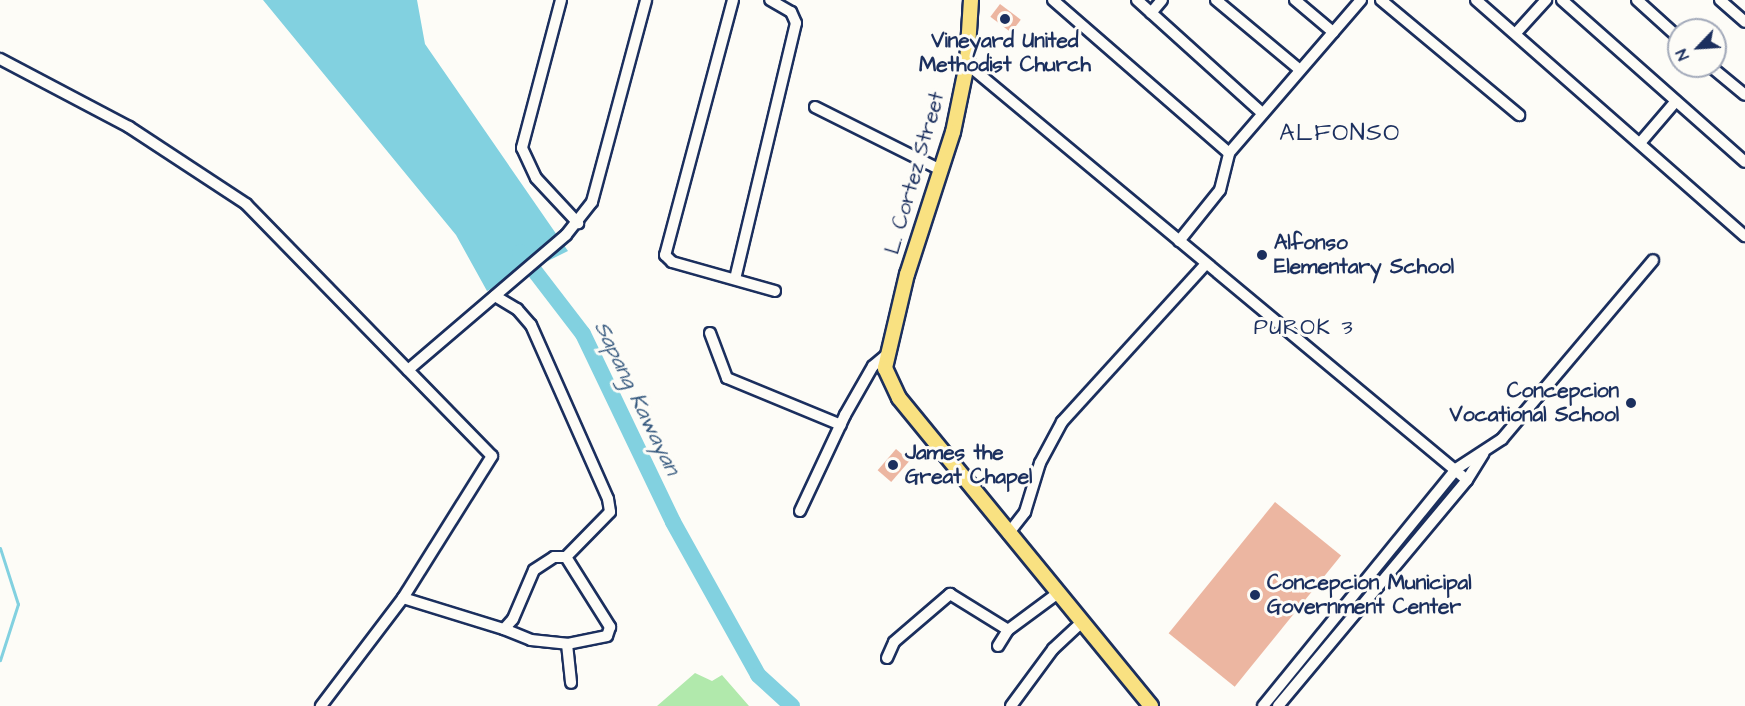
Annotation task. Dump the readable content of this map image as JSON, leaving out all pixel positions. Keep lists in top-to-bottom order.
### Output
{
  "streets": {
    "main road": ["L. Cortez Street"]
  },
  "districts": ["ALFONSO", "PUROK 3"],
  "water": ["Sapang Kawayan"],
  "places": [
    "Vineyard United Methodist Church",
    "Alfonso Elementary School",
    "Concepcion Vocational School",
    "James the Great Chapel",
    "Concepcion Municipal Government Center"
  ],
  "north": "bottom left"
}
